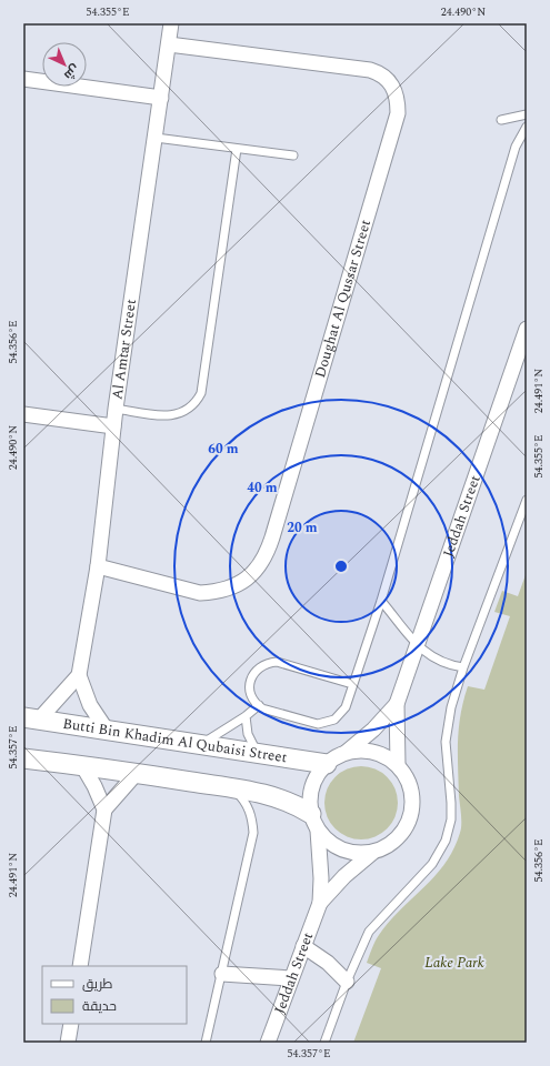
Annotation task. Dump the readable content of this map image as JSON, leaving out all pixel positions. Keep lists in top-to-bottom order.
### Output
{
  "streets": {
    "street": [
      "Doughat Al Qussar Street",
      "Al Amtar Street",
      "Jeddah Street",
      "Butti Bin Khadim Al Qubaisi Street"
    ]
  },
  "crossings": [
    ["Doughat Al Qussar Street", "Al Amtar Street"],
    ["Jeddah Street", "Butti Bin Khadim Al Qubaisi Street"]
  ],
  "parks": ["Lake Park"],
  "legend": ["طريق", "حديقة"],
  "north": "bottom right",
  "coordinates": [
    "54.355°E",
    "24.490°N",
    "54.356°E",
    "24.491°N",
    "54.357°E"
  ],
  "rings": ["60 m", "40 m", "20 m"]
}
